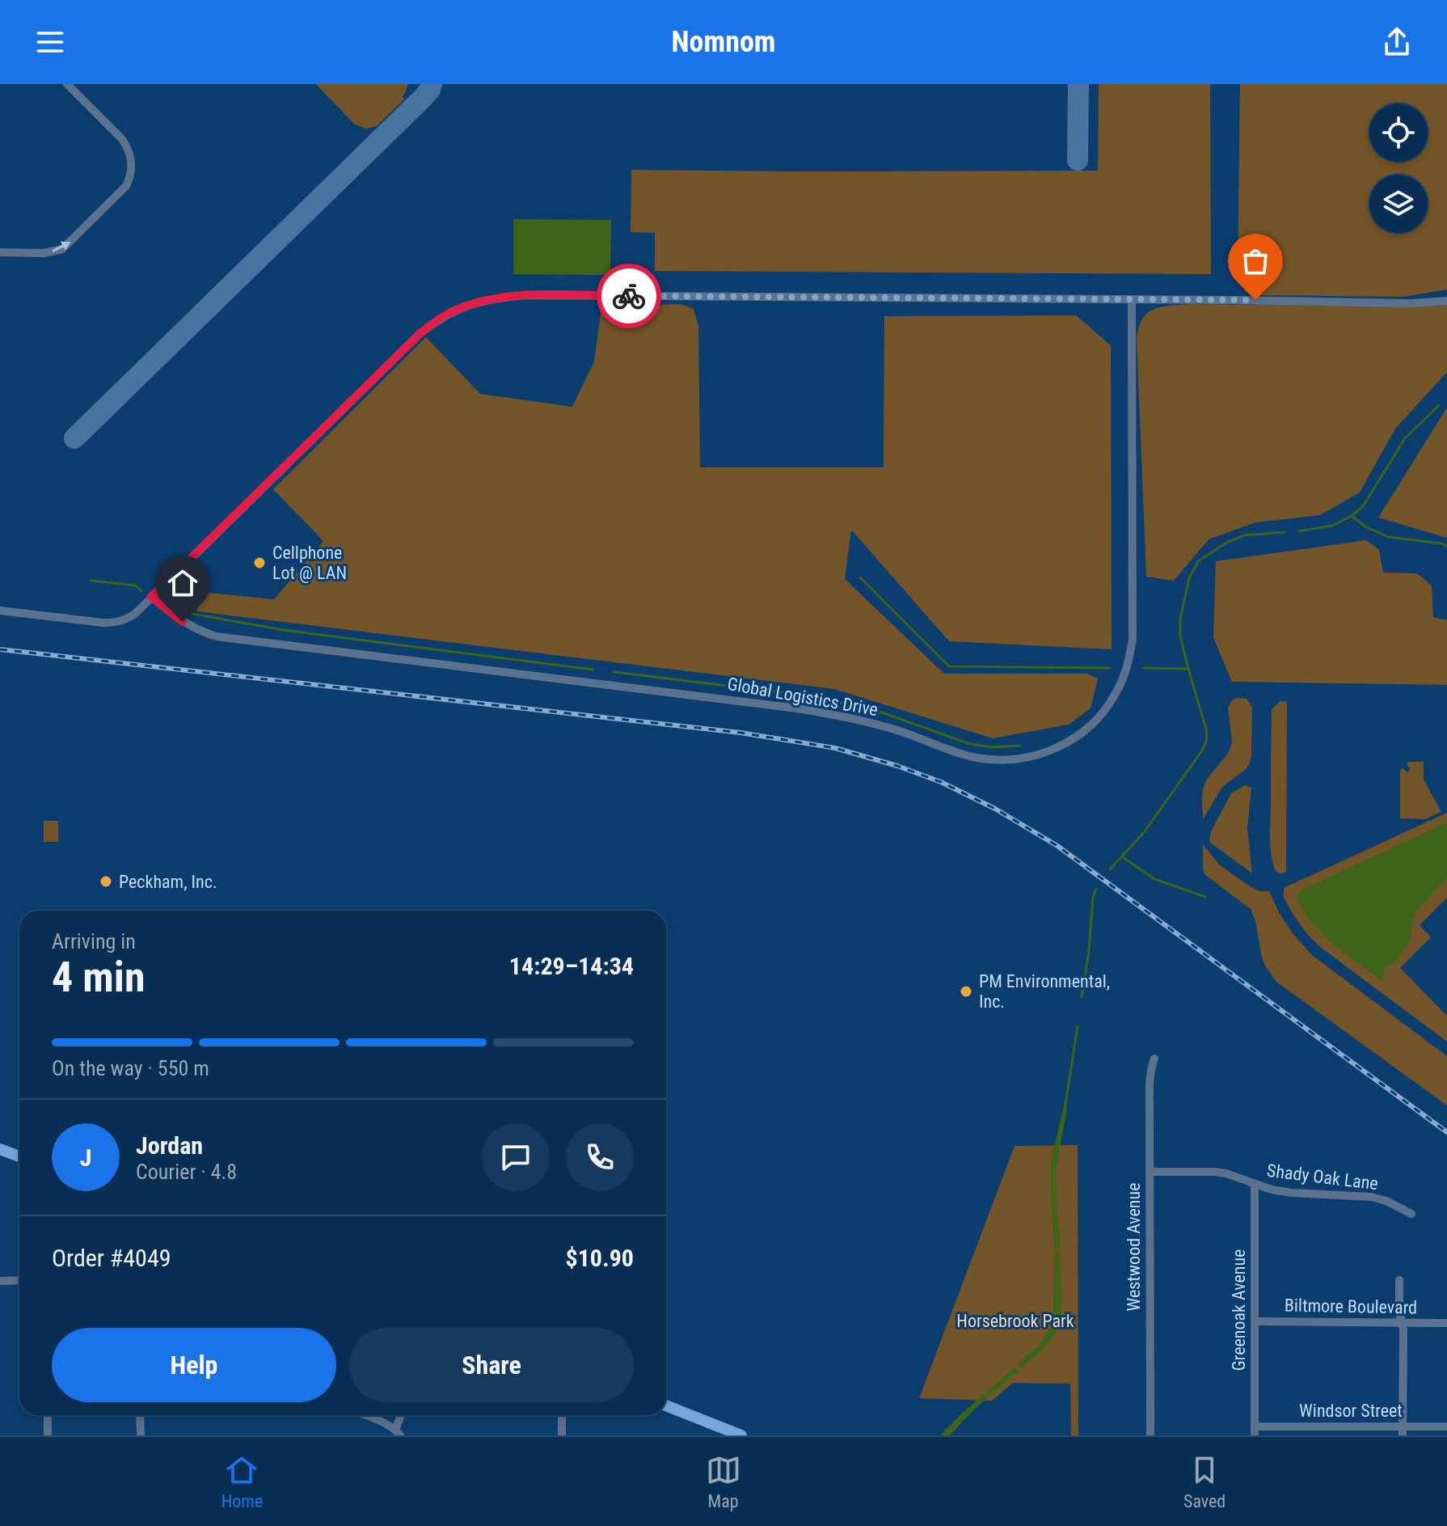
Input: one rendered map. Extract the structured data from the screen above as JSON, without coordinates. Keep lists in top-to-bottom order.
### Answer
{
  "streets": {
    "street": [
      "Global Logistics Drive",
      "Shady Oak Lane",
      "Westwood Avenue",
      "Biltmore Boulevard",
      "Greenoak Avenue",
      "Windsor Street"
    ]
  },
  "crossings": [
    ["Shady Oak Lane", "Westwood Avenue"],
    ["Shady Oak Lane", "Greenoak Avenue"],
    ["Biltmore Boulevard", "Greenoak Avenue"],
    ["Greenoak Avenue", "Windsor Street"]
  ],
  "parks": ["Horsebrook Park"],
  "places": ["Cellphone Lot @ LAN", "Peckham, Inc.", "PM Environmental, Inc."],
  "page": {
    "header": "Nomnom",
    "heading": ["4 min", "Arriving in", "14:29–14:34"],
    "panel": [
      "Jordan",
      "Courier · 4.8",
      "Order #4049",
      "$10.90"
    ],
    "bar": "On the way · 550 m",
    "round": "J",
    "buttons": ["Help", "Share"],
    "tabs": ["Home", "Map", "Saved"]
  }
}
